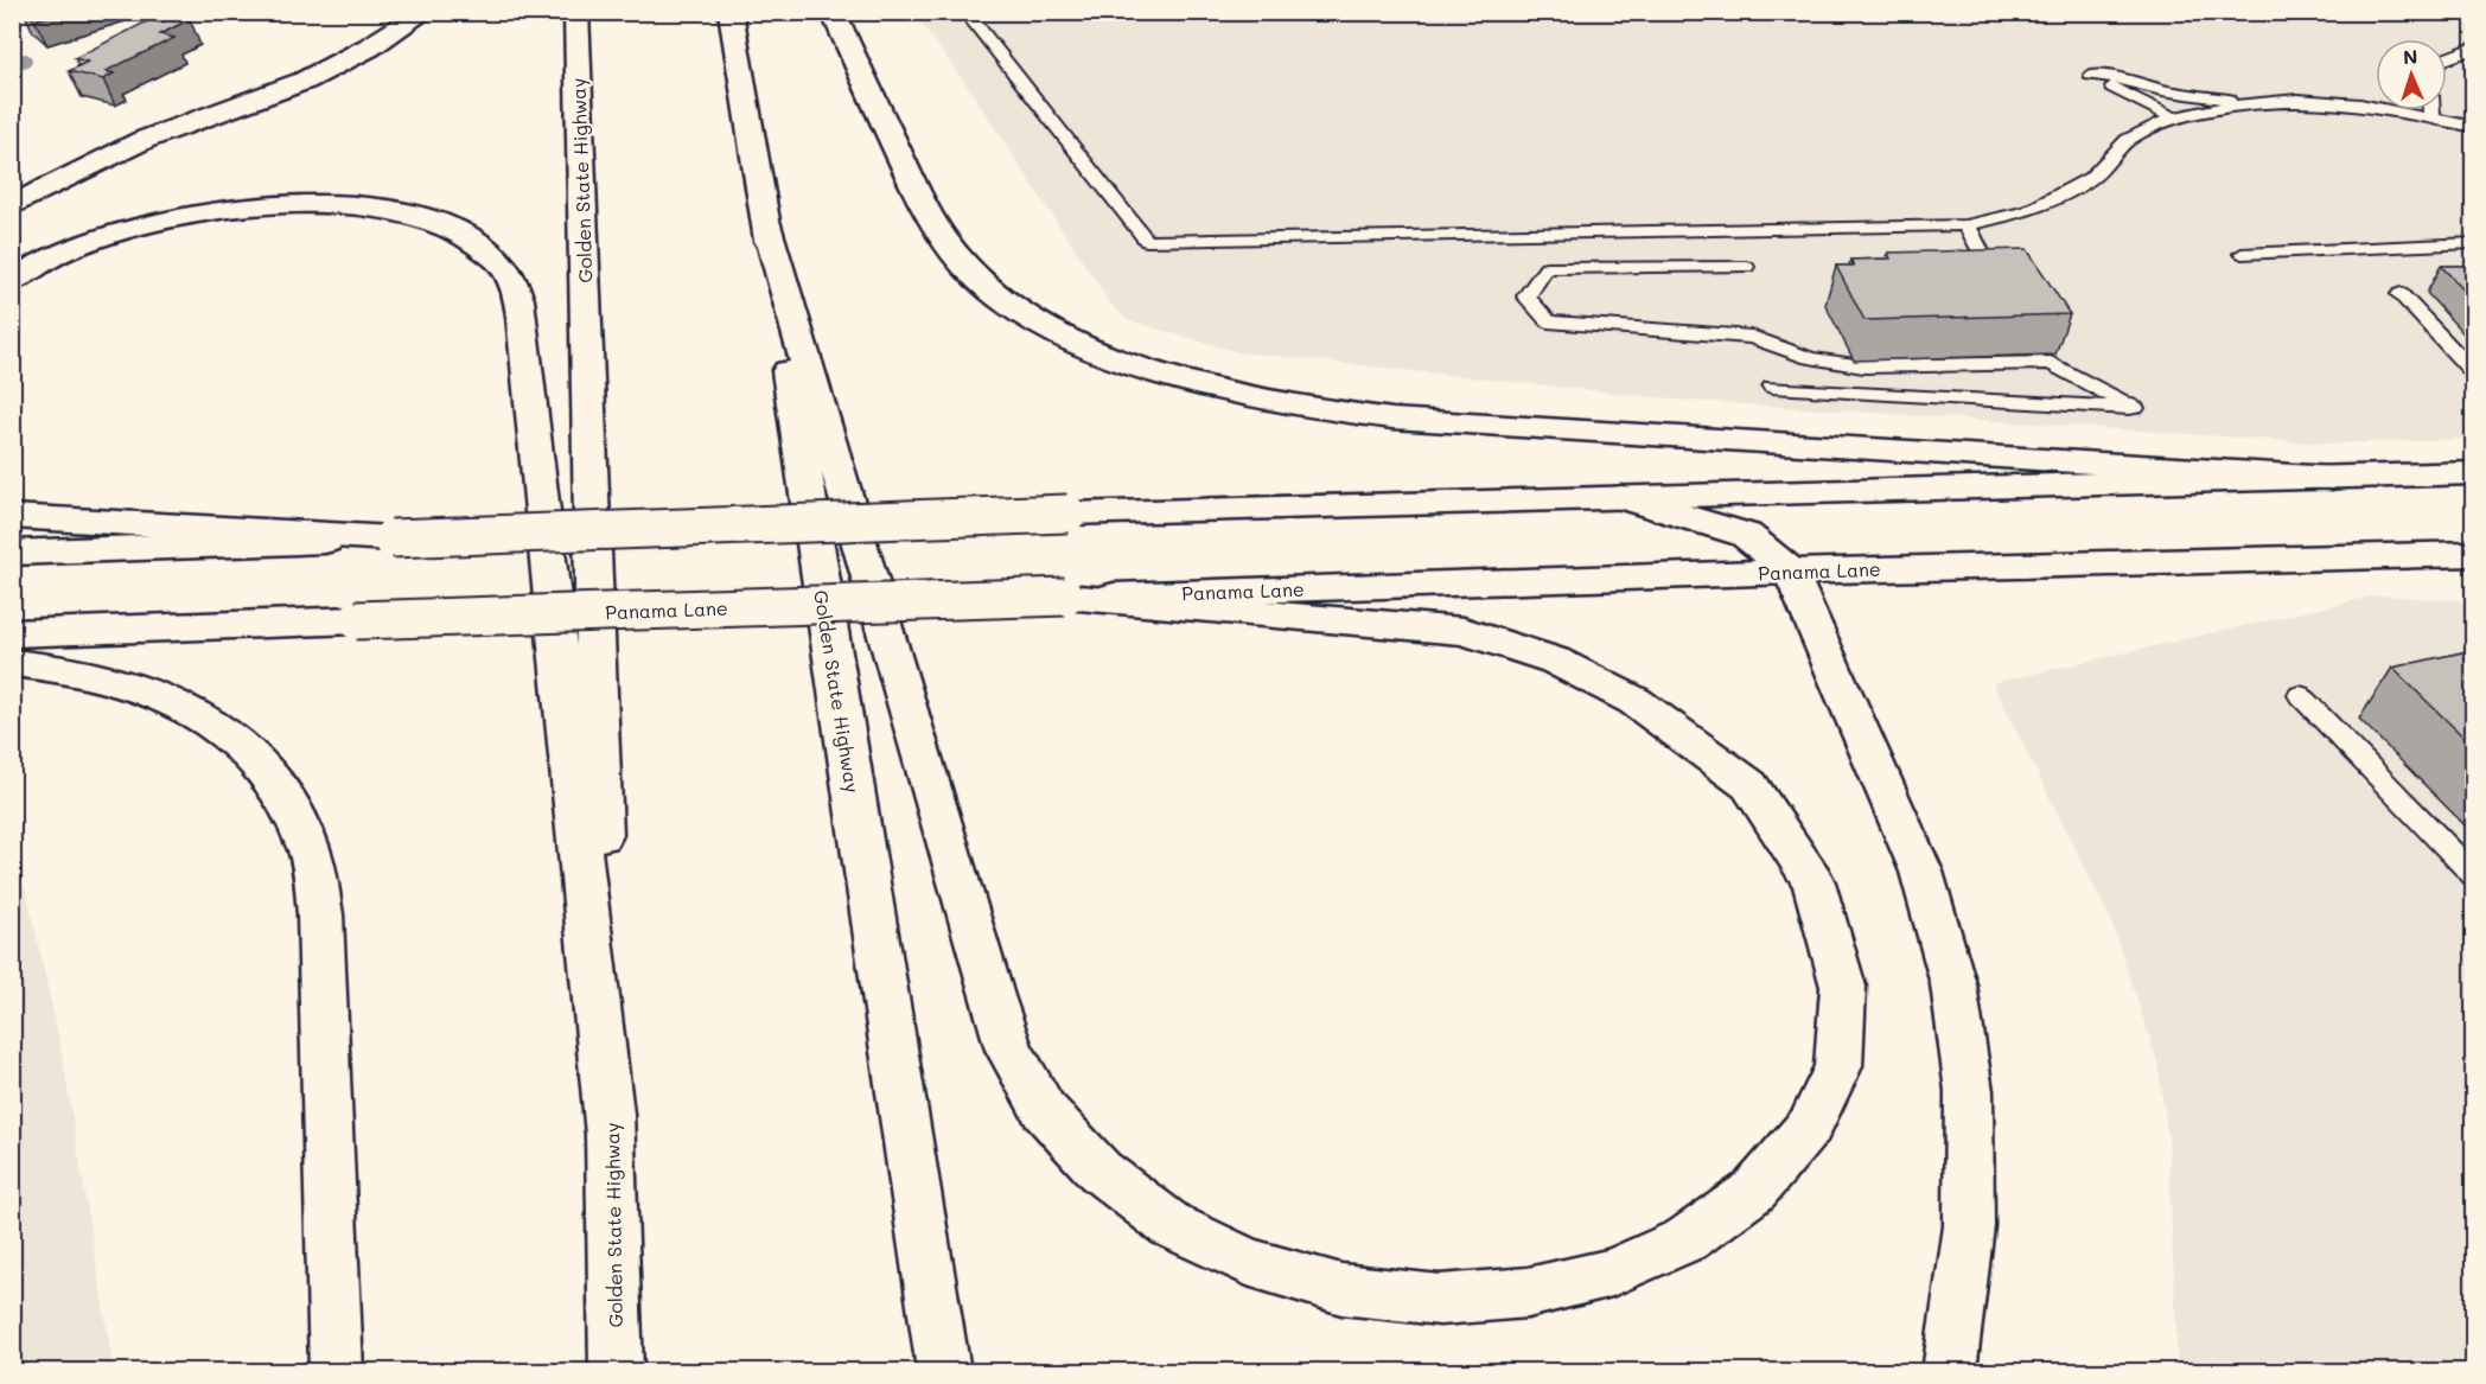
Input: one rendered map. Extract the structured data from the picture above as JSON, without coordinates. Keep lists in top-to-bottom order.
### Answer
{
  "streets": {
    "main road": ["Golden State Highway", "Panama Lane"]
  },
  "north": "top"
}
